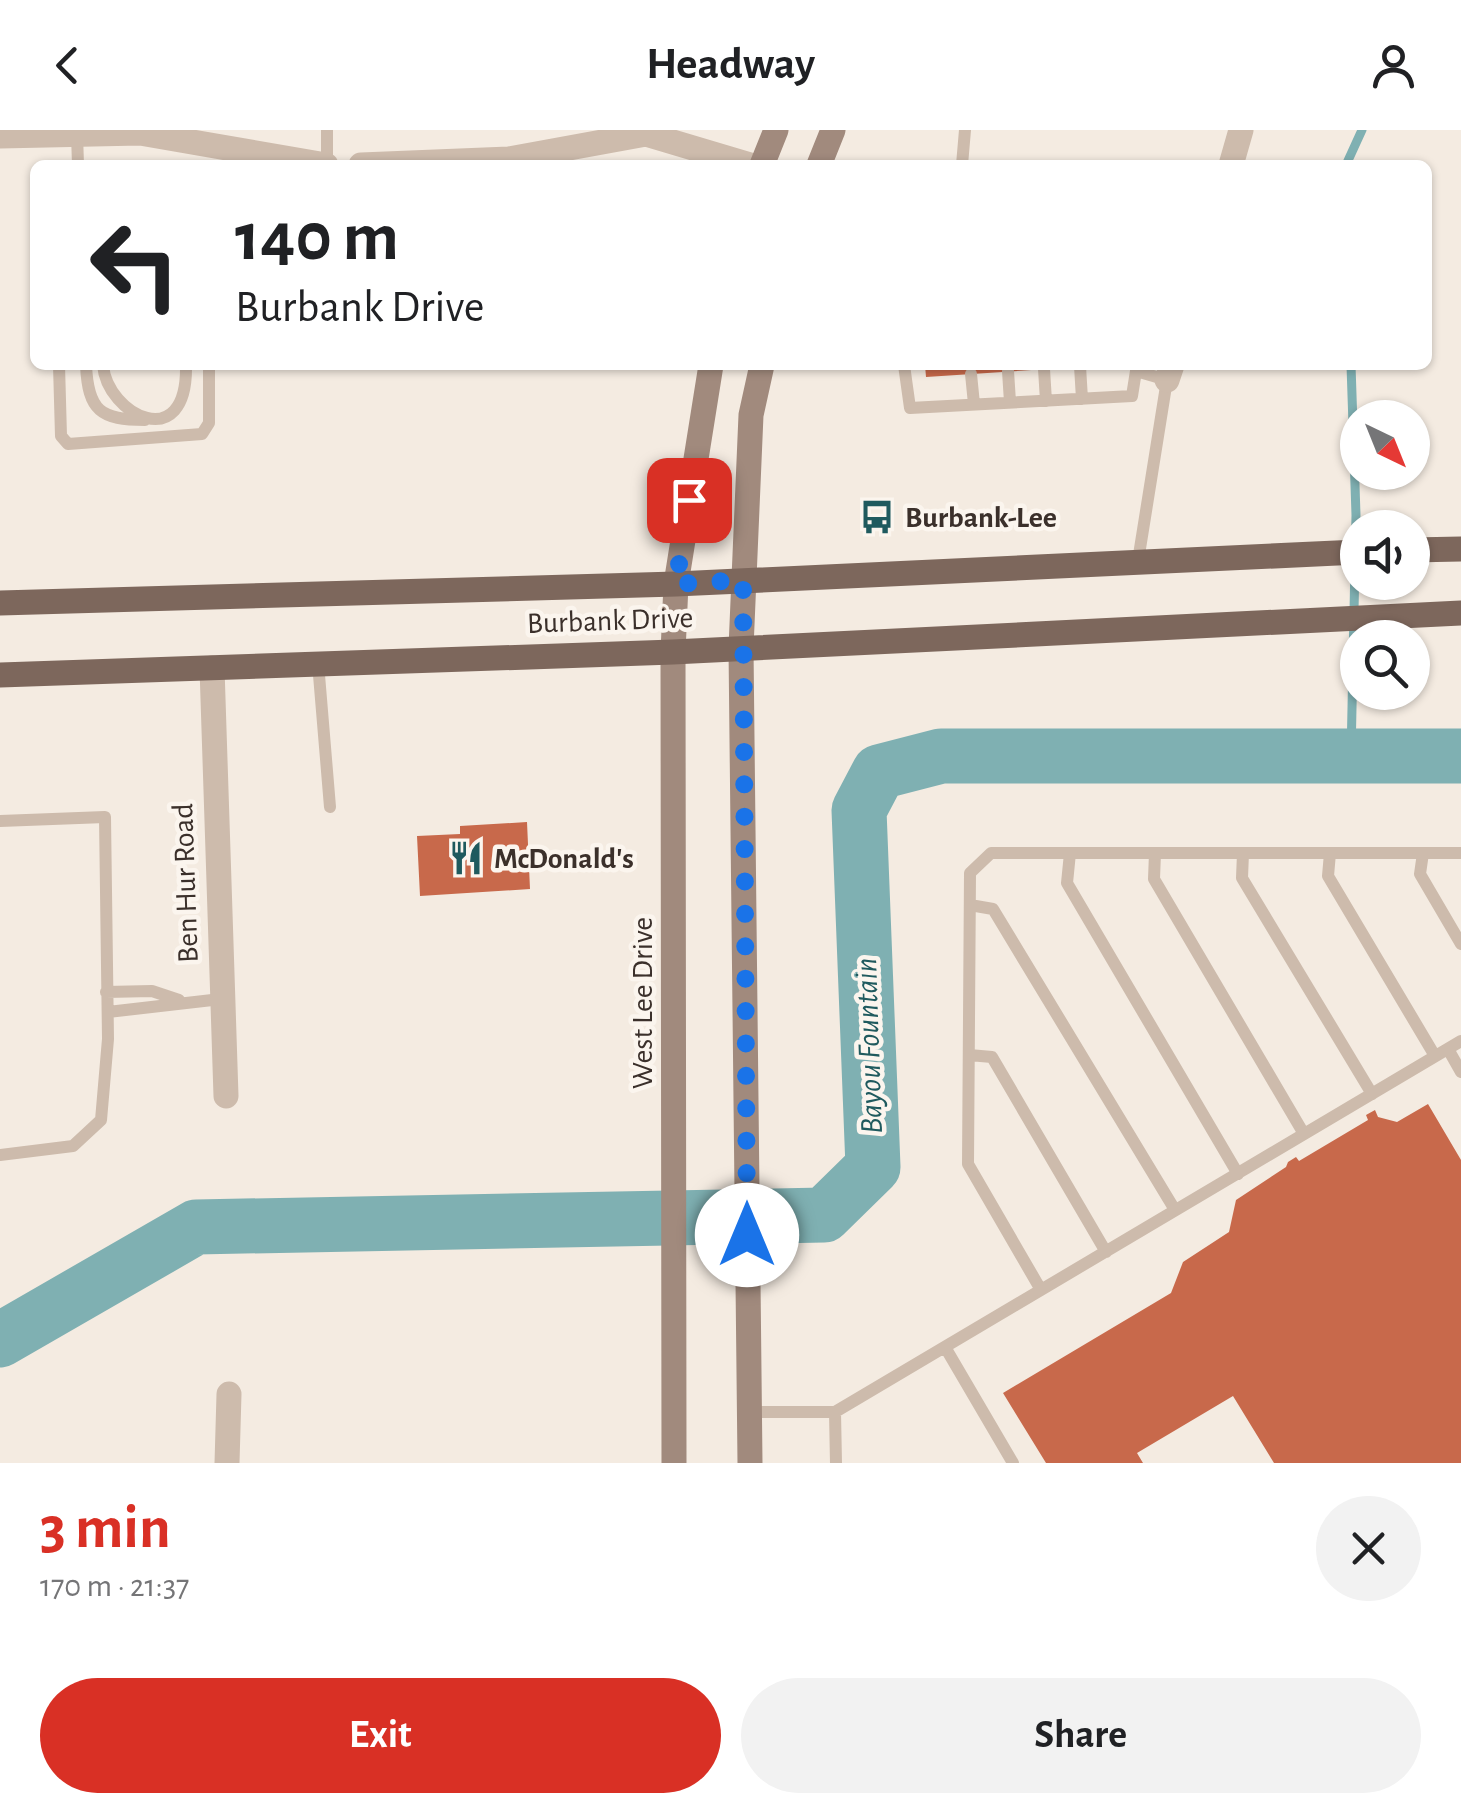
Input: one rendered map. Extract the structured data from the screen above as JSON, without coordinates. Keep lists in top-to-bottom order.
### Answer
{
  "streets": {
    "main road": ["Burbank Drive", "West Lee Drive"],
    "street": ["Ben Hur Road"]
  },
  "crossings": [
    ["Burbank Drive", "Ben Hur Road"],
    ["Burbank Drive", "West Lee Drive"]
  ],
  "water": ["Bayou Fountain"],
  "places": {
    "bus stop": ["Burbank-Lee"],
    "restaurant": ["McDonald's"]
  },
  "north": "bottom right",
  "page": {
    "header": "Headway",
    "turn": ["140 m", "Burbank Drive"],
    "heading": ["3 min", "170 m · 21:37"],
    "buttons": ["Exit", "Share"]
  }
}
